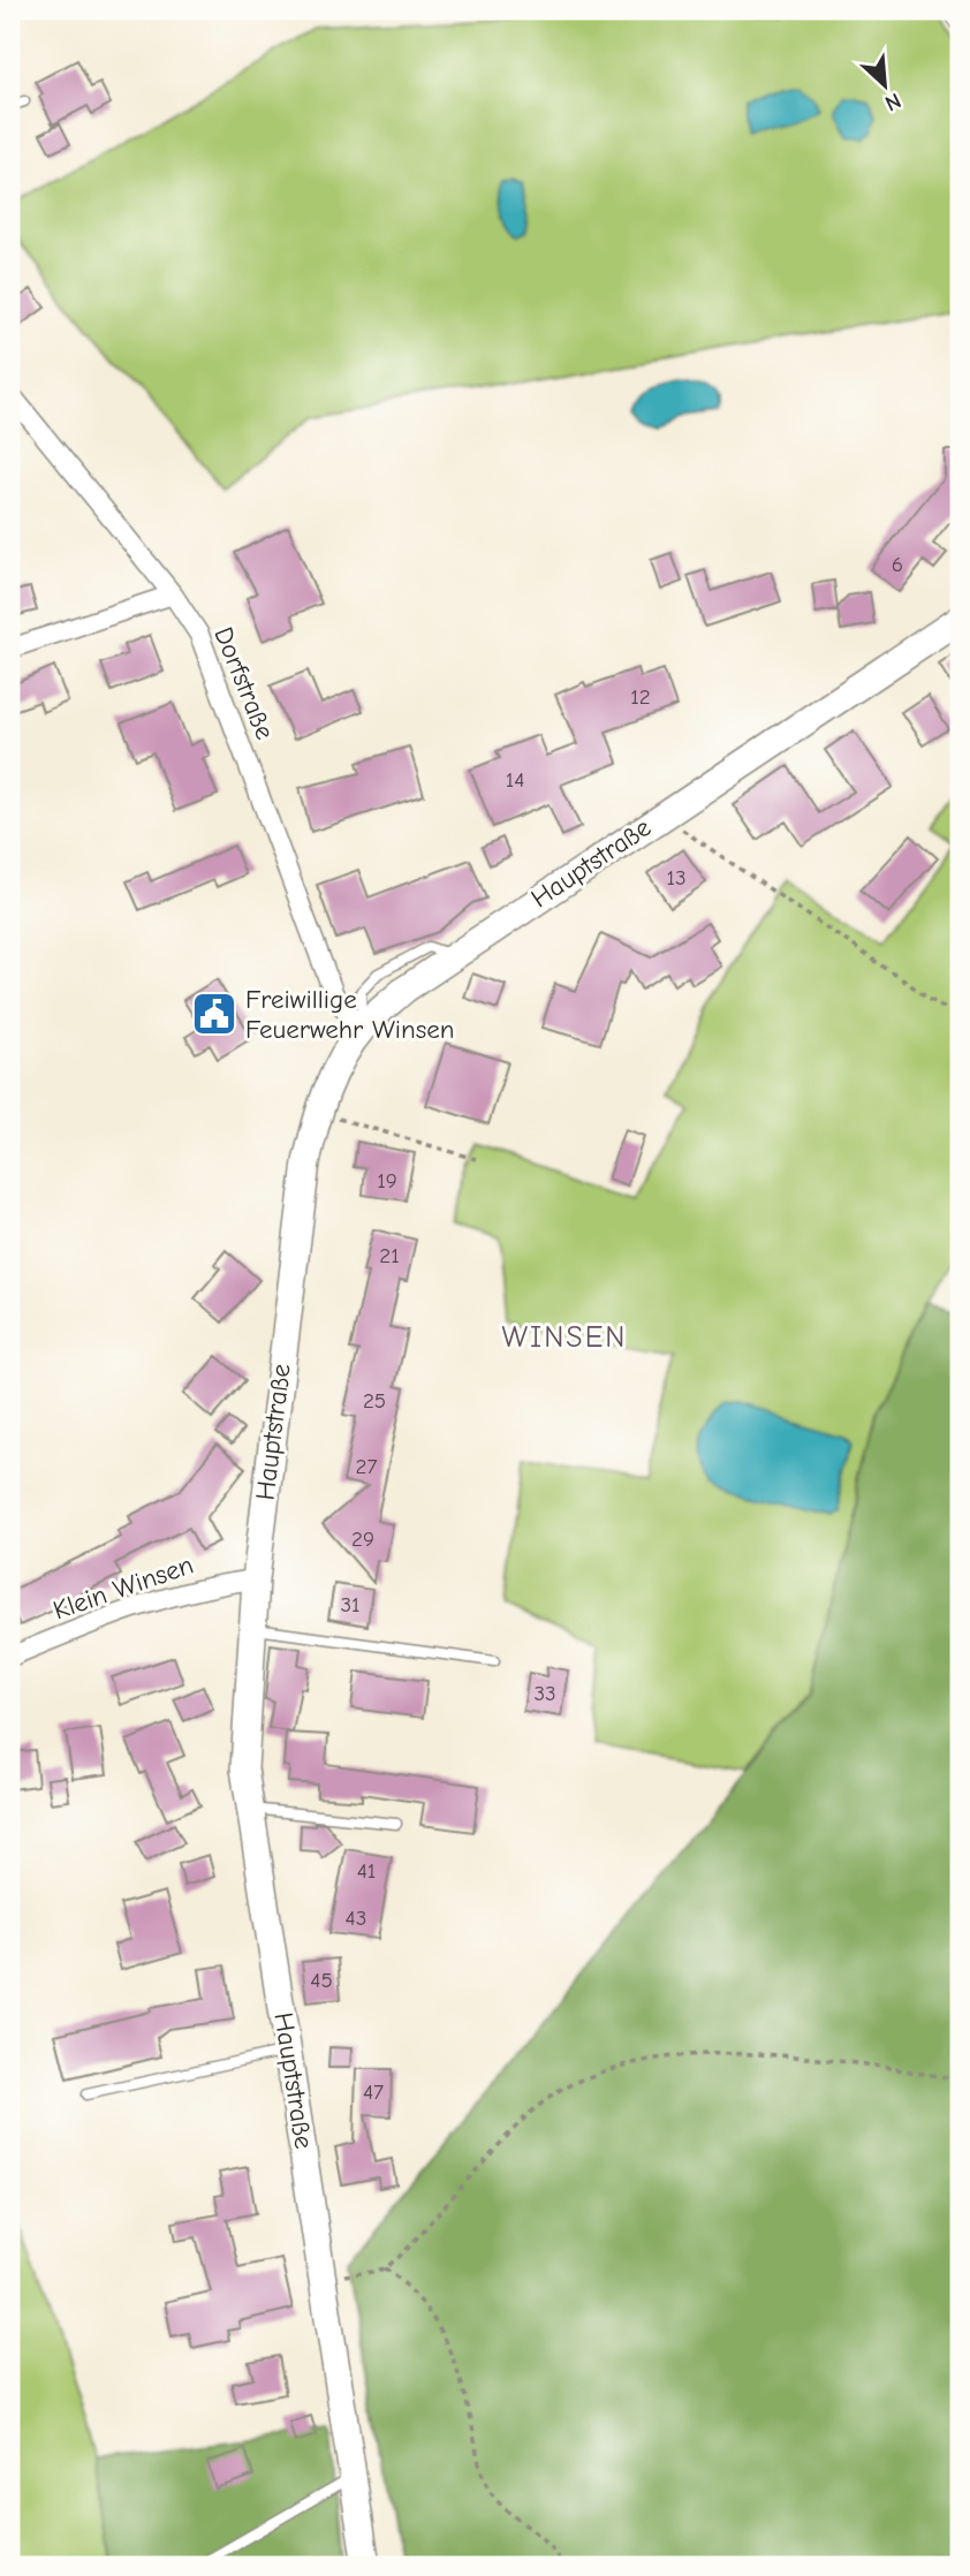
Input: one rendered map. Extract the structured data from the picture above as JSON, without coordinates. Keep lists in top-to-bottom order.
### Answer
{
  "streets": {
    "street": ["Dorfstraße", "Hauptstraße", "Klein Winsen"]
  },
  "crossings": [
    ["Dorfstraße", "Hauptstraße"],
    ["Hauptstraße", "Klein Winsen"]
  ],
  "districts": ["WINSEN"],
  "places": {
    "public building": ["Freiwillige Feuerwehr Winsen"]
  },
  "house_numbers": [
    "6",
    "12",
    "14",
    "13",
    "19",
    "21",
    "25",
    "27",
    "29",
    "31",
    "33",
    "41",
    "43",
    "45",
    "47"
  ],
  "north": "bottom right"
}
